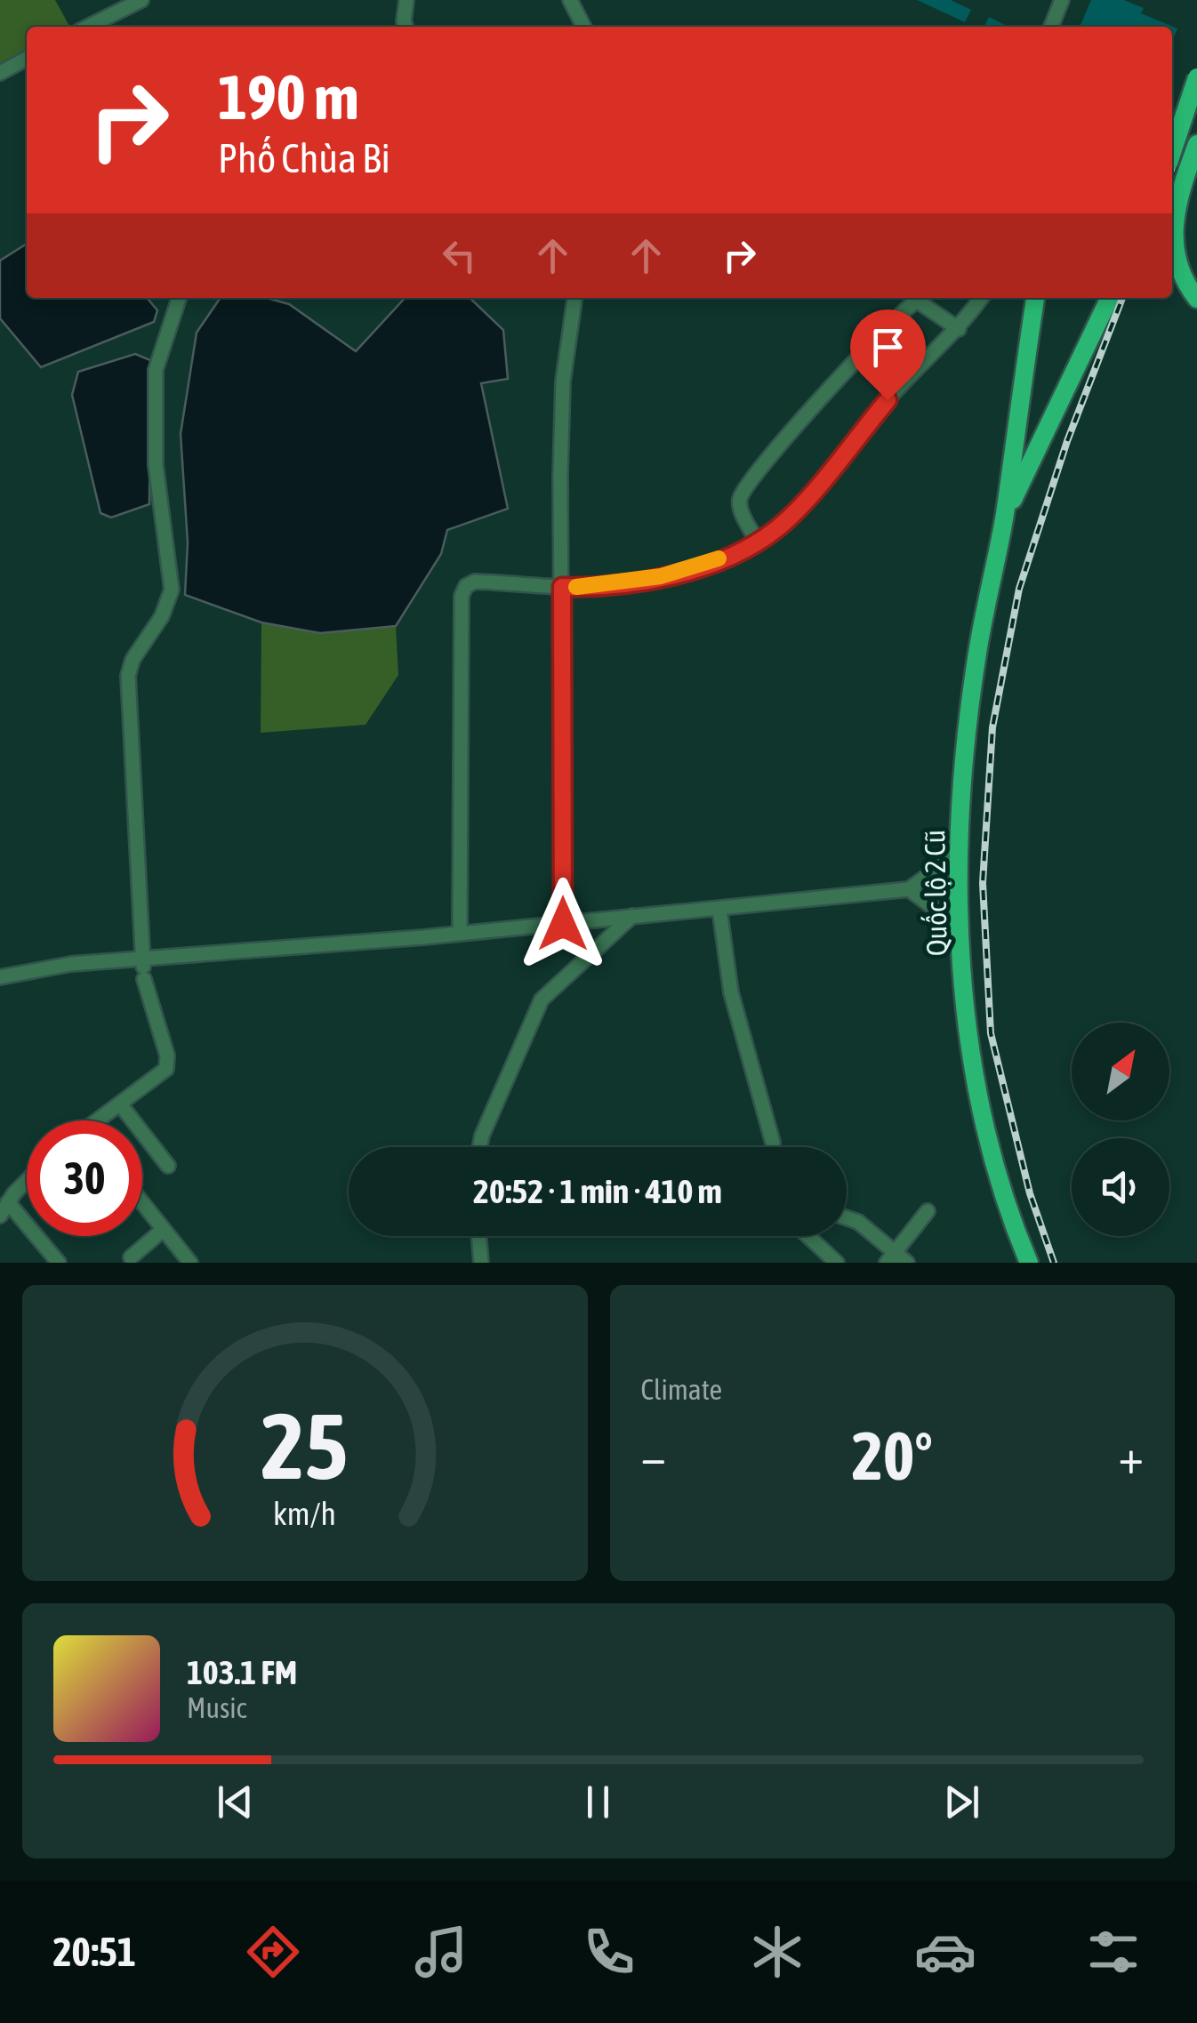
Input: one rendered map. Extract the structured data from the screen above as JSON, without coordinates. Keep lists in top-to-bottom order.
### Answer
{
  "streets": {
    "main road": ["Quốc lộ 2 Cũ"]
  },
  "north": "top right",
  "page": {
    "turn": ["190 m", "Phố Chùa Bi"],
    "limit": "30",
    "trip": "20:52 · 1 min · 410 m",
    "tile": "Climate",
    "heat": ["−", "20°", "+"],
    "song": ["103.1 FM", "Music"],
    "tabs": "20:51",
    "gauge": ["25", "km/h"]
  }
}
